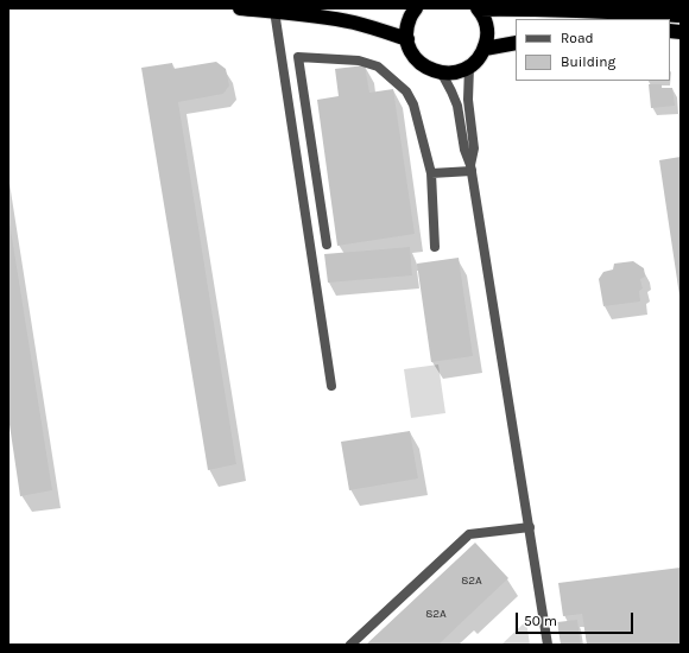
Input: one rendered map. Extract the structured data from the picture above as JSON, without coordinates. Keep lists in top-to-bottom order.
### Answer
{
  "house_numbers": ["82A", "82A"],
  "legend": ["Road", "Building"],
  "scale_bar": "50 m"
}
